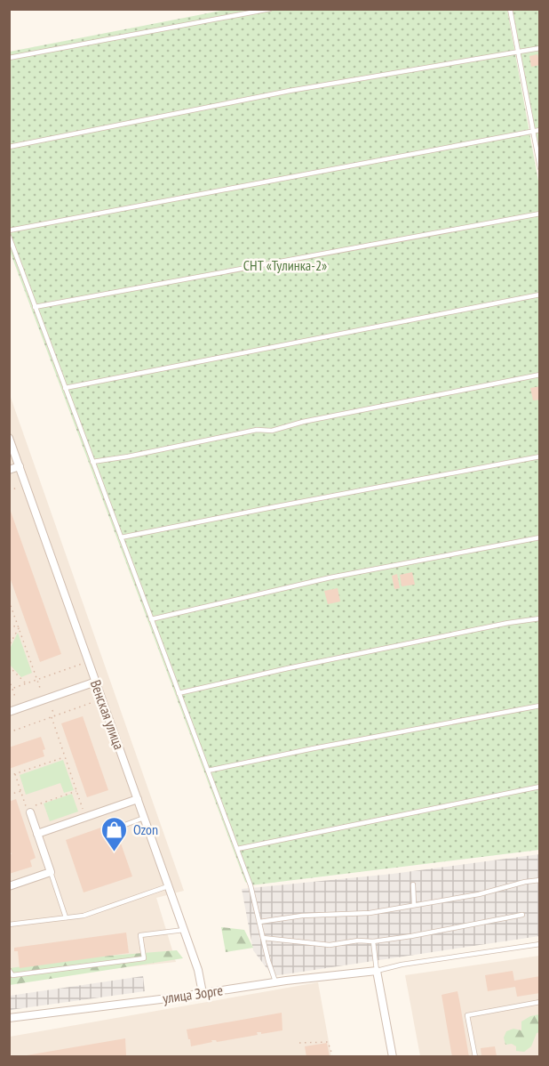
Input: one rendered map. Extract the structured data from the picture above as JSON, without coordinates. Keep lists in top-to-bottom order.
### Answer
{
  "streets": {
    "street": ["Венская улица", "улица Зорге"]
  },
  "crossings": [
    ["Венская улица", "улица Зорге"]
  ],
  "parks": ["СНТ «Тулинка-2»"],
  "places": {
    "shop": ["Ozon"]
  }
}
